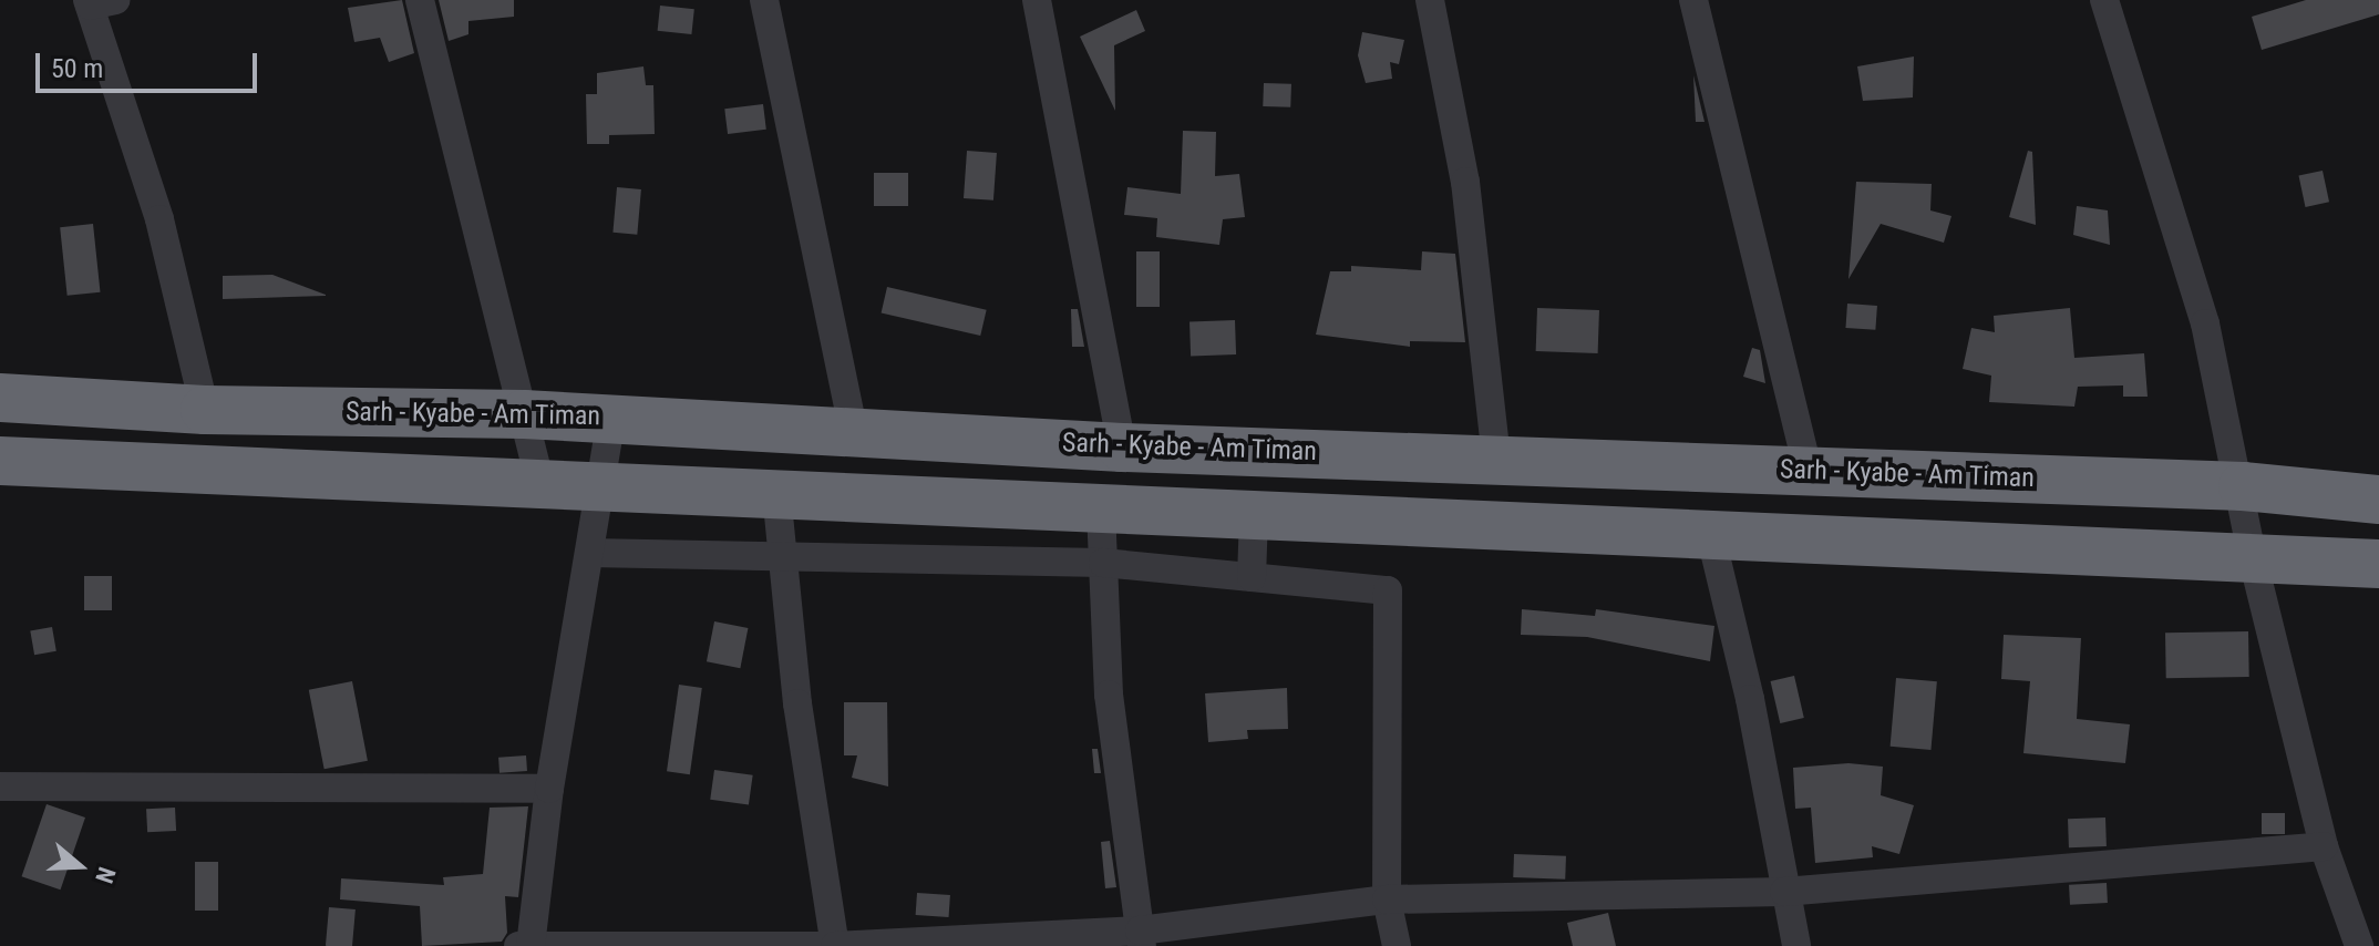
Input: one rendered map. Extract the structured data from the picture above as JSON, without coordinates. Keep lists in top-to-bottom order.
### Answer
{
  "streets": {
    "highway": ["Sarh - Kyabe - Am Timan"]
  },
  "scale_bar": "50 m",
  "north": "right"
}
